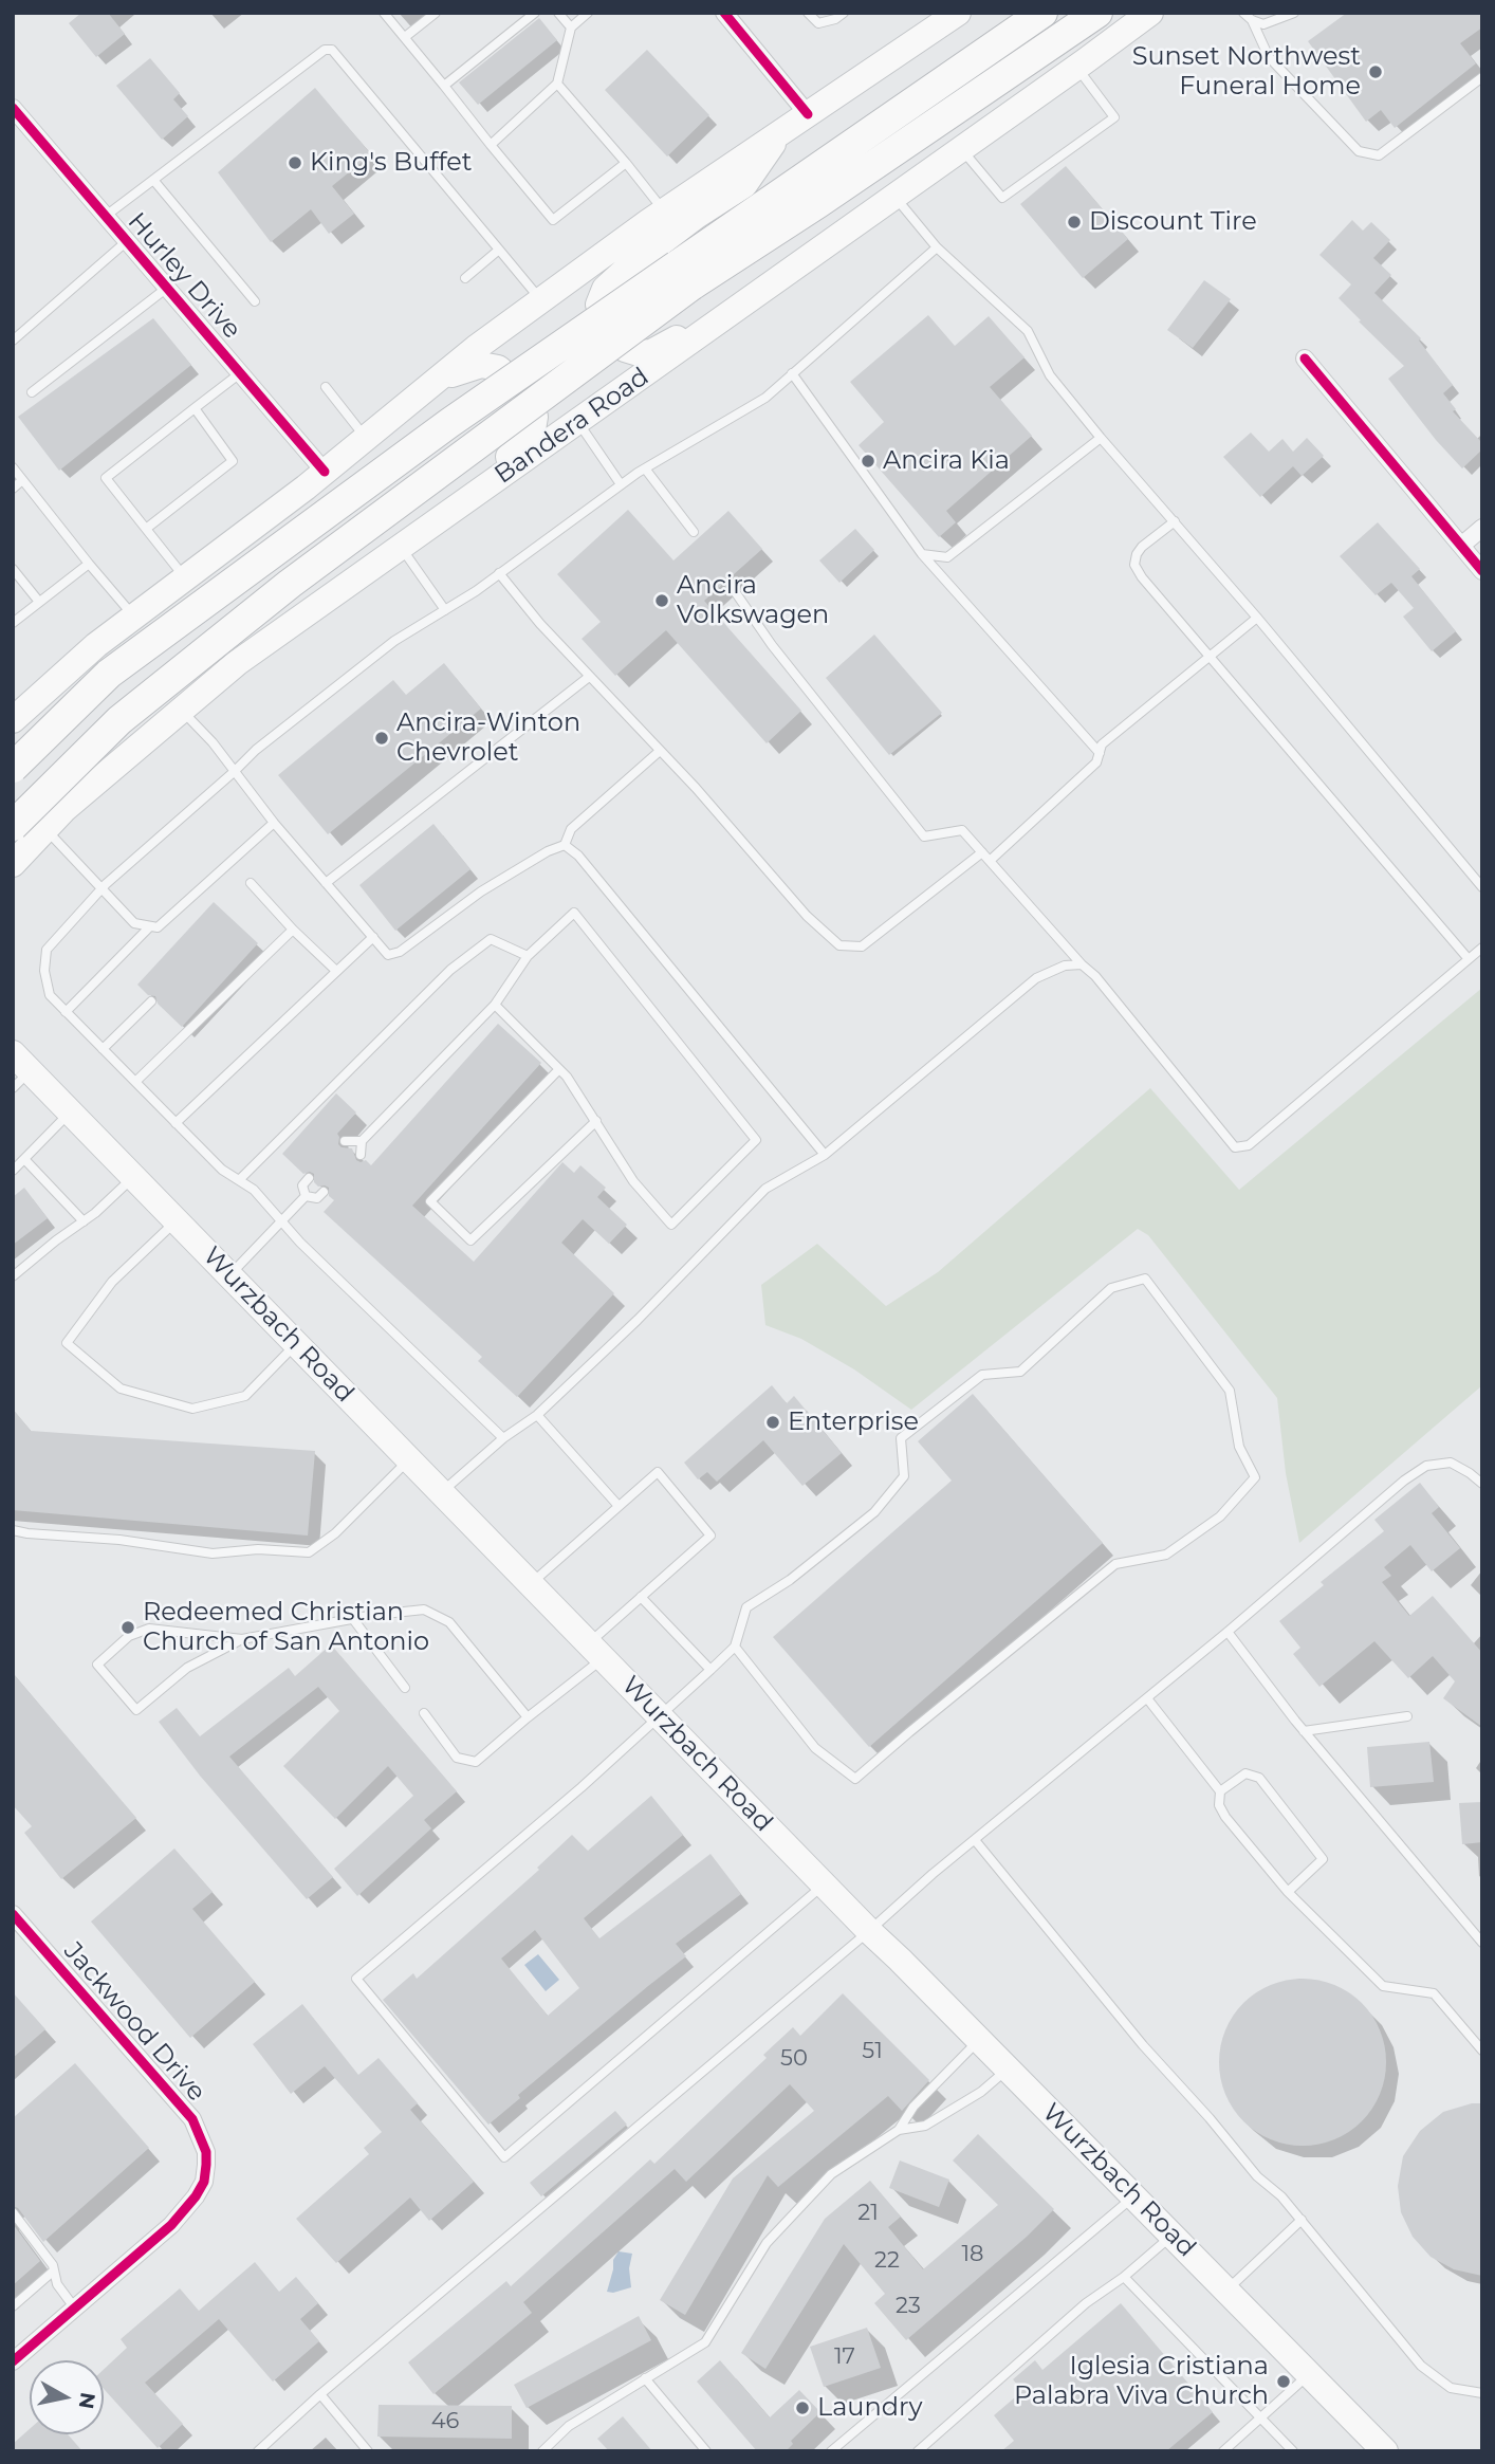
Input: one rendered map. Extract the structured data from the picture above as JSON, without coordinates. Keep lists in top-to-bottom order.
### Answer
{
  "streets": {
    "main road": ["Bandera Road", "Wurzbach Road"],
    "street": ["Hurley Drive", "Jackwood Drive"]
  },
  "places": [
    "Sunset Northwest Funeral Home",
    "King's Buffet",
    "Discount Tire",
    "Ancira Kia",
    "Ancira Volkswagen",
    "Ancira-Winton Chevrolet",
    "Enterprise",
    "Redeemed Christian Church of San Antonio",
    "Iglesia Cristiana Palabra Viva Church",
    "Laundry"
  ],
  "house_numbers": [
    "51",
    "50",
    "21",
    "18",
    "22",
    "23",
    "17",
    "46"
  ],
  "north": "right"
}
